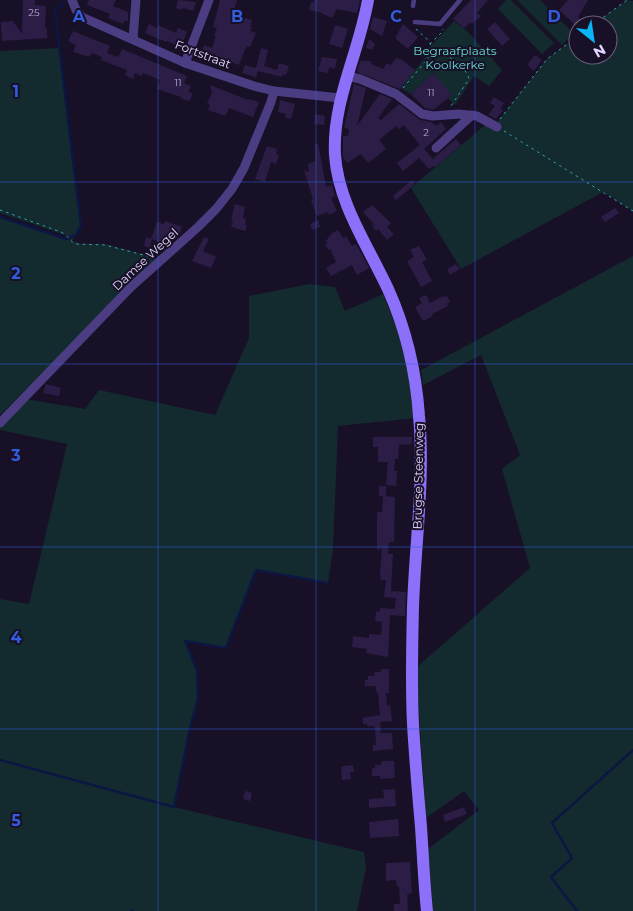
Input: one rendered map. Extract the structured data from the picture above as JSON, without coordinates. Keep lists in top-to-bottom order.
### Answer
{
  "streets": {
    "main road": ["Brugse Steenweg"],
    "street": ["Fortstraat", "Damse Wegel"]
  },
  "crossings": [
    ["Fortstraat", "Damse Wegel"],
    ["Fortstraat", "Brugse Steenweg"]
  ],
  "parks": ["Begraafplaats Koolkerke"],
  "house_numbers": [
    "25",
    "11",
    "11",
    "2"
  ],
  "north": "bottom right",
  "grid": {
    "columns": [
      "A",
      "B",
      "C",
      "D"
    ],
    "rows": [
      "1",
      "2",
      "3",
      "4",
      "5"
    ]
  }
}
